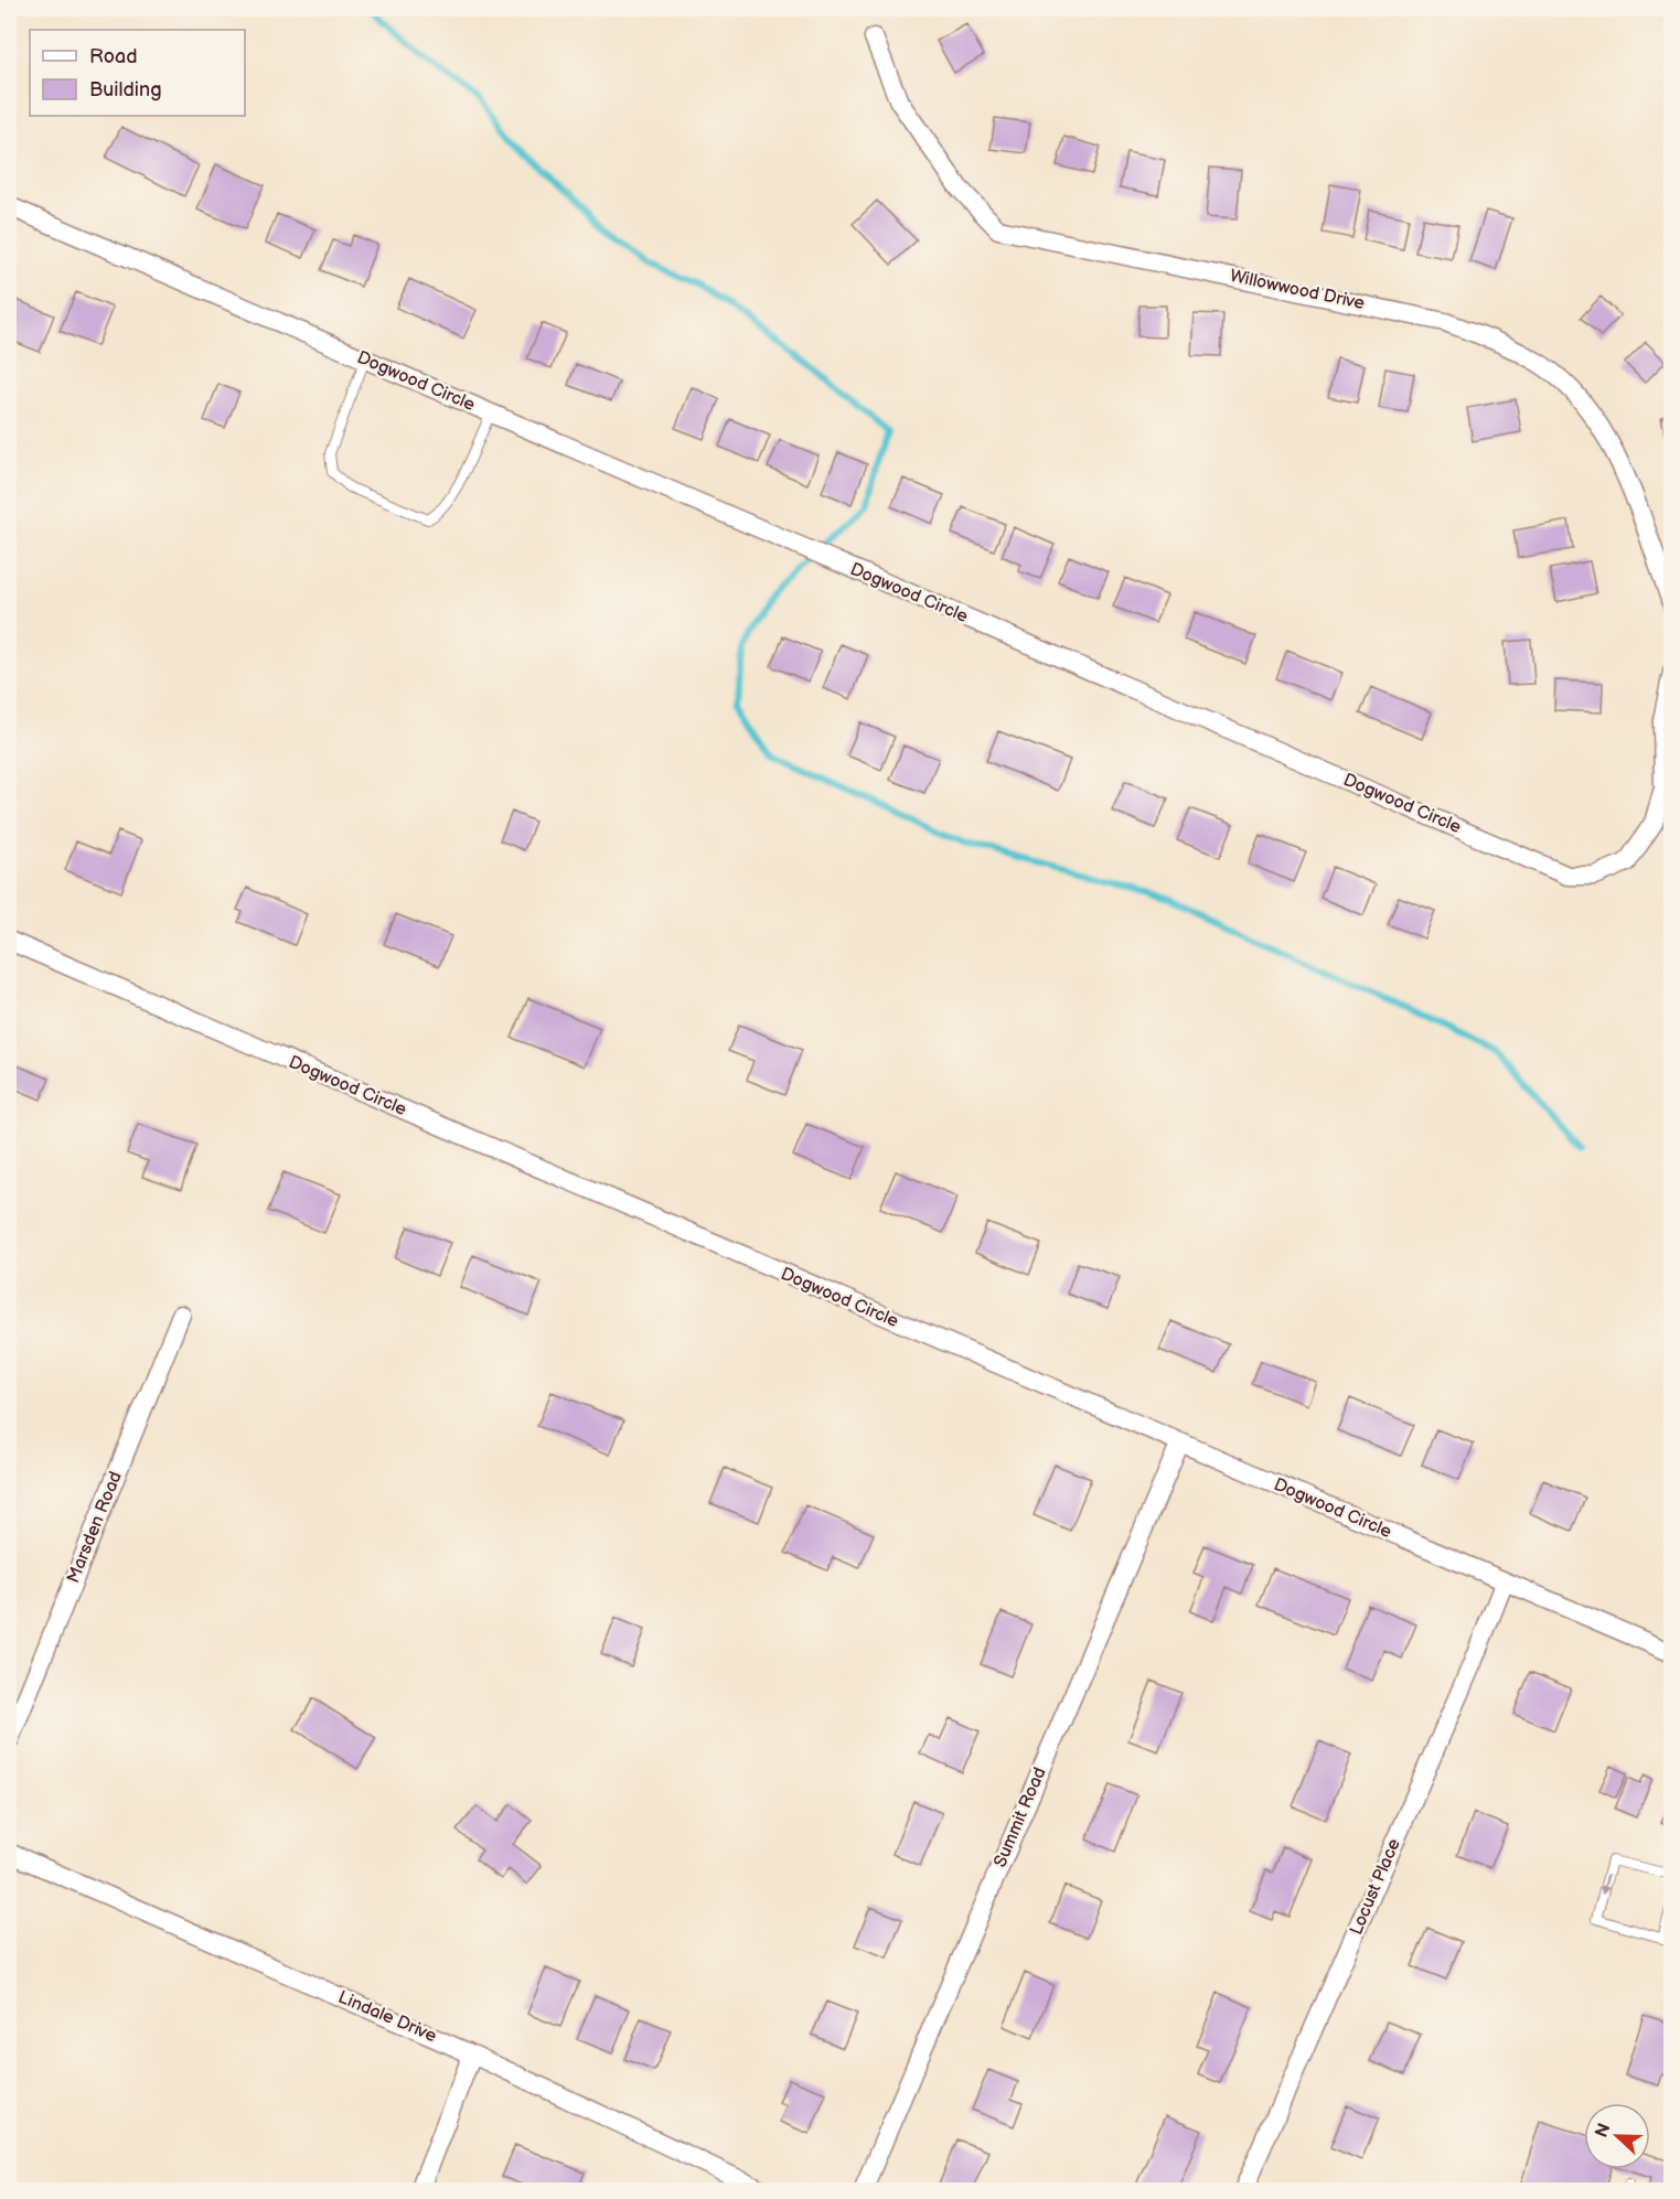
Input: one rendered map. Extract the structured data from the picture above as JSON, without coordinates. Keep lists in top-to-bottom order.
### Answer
{
  "streets": {
    "street": [
      "Willowwood Drive",
      "Dogwood Circle",
      "Marsden Road",
      "Summit Road",
      "Locust Place",
      "Lindale Drive"
    ]
  },
  "crossings": [
    ["Dogwood Circle", "Summit Road"],
    ["Dogwood Circle", "Locust Place"]
  ],
  "legend": ["Road", "Building"],
  "north": "left"
}
